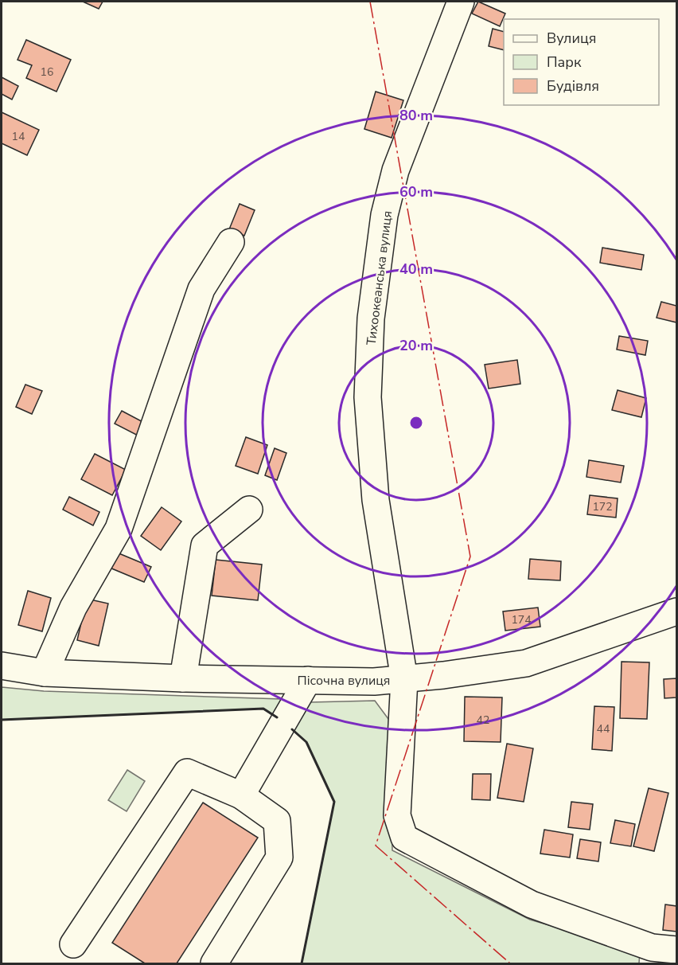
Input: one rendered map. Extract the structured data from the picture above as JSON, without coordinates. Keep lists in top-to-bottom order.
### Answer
{
  "streets": {
    "street": ["Тихоокеанська вулиця", "Пісочна вулиця"]
  },
  "crossings": [
    ["Тихоокеанська вулиця", "Пісочна вулиця"]
  ],
  "house_numbers": [
    "16",
    "14",
    "172",
    "174",
    "42",
    "44"
  ],
  "legend": ["Вулиця", "Парк", "Будівля"],
  "rings": [
    "80 m",
    "60 m",
    "40 m",
    "20 m"
  ]
}
